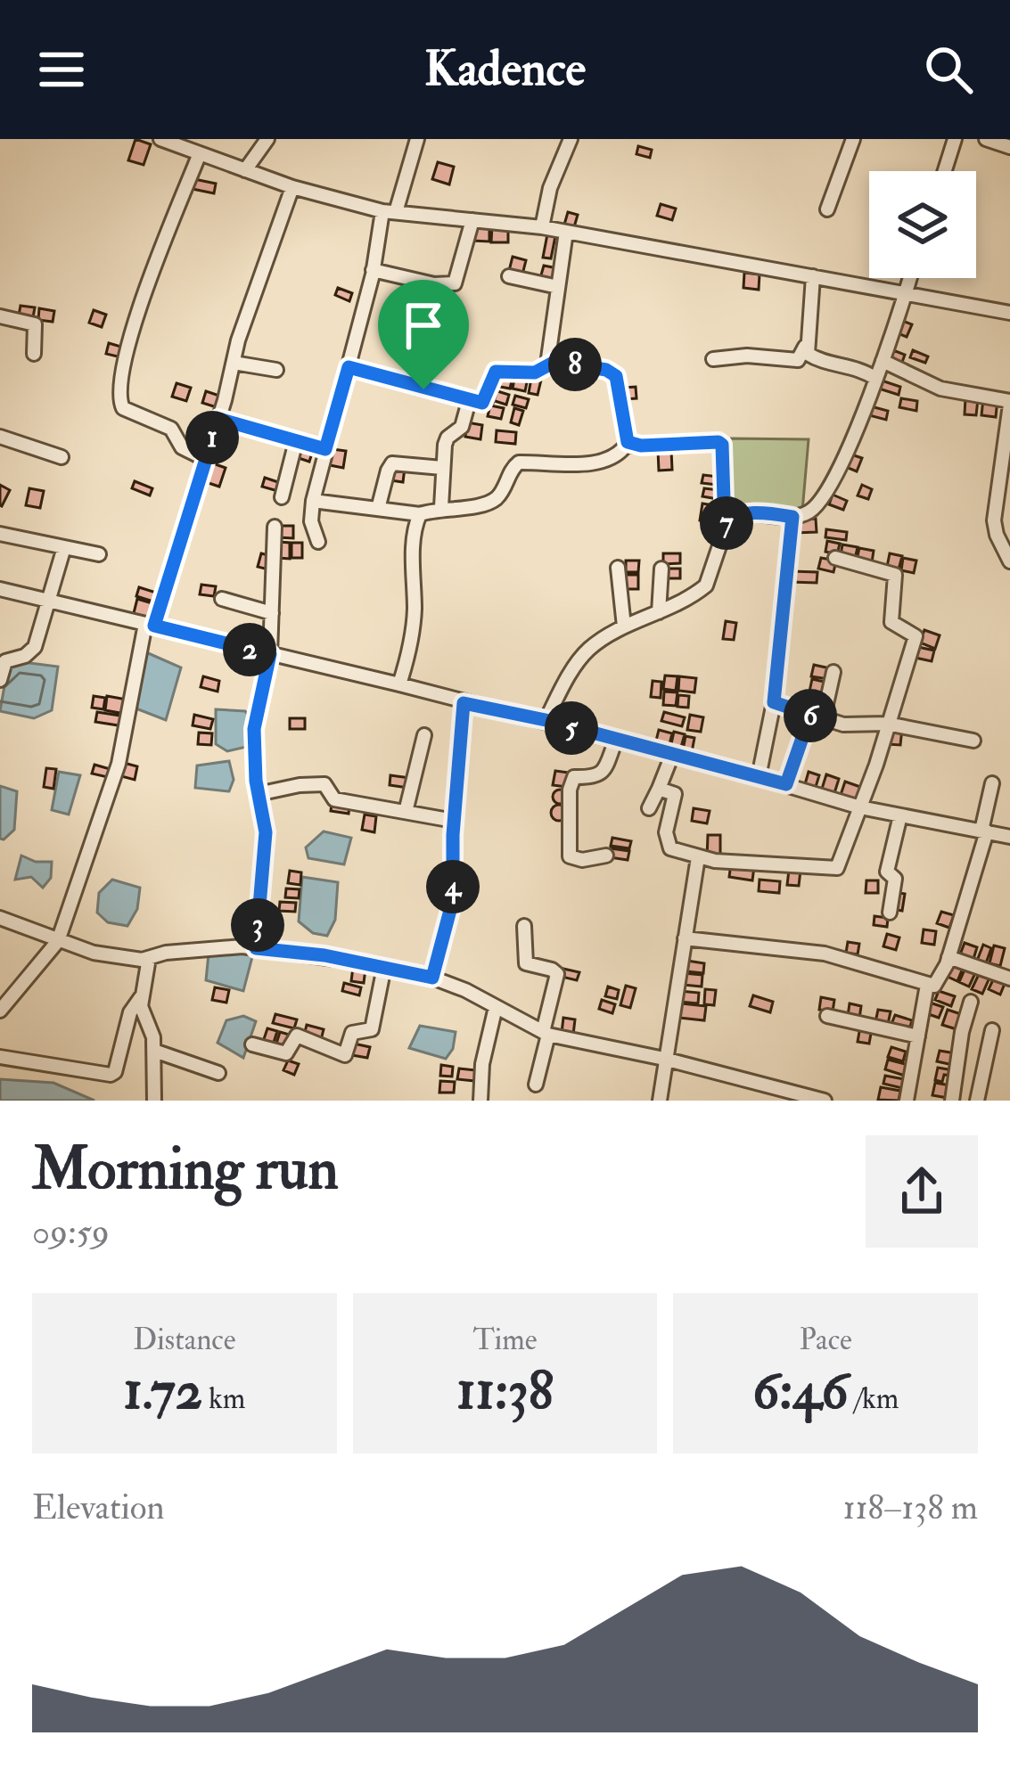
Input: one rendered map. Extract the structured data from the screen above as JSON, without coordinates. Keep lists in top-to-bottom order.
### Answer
{
  "page": {
    "header": "Kadence",
    "pins": [
      "8",
      "1",
      "7",
      "2",
      "6",
      "5",
      "4",
      "3"
    ],
    "heading": ["Morning run", "09:59"],
    "stats": [
      ["Distance", "1.72 km"],
      ["Time", "11:38"],
      ["Pace", "6:46 /km"]
    ],
    "chart": ["Elevation", "118–138 m"]
  }
}
